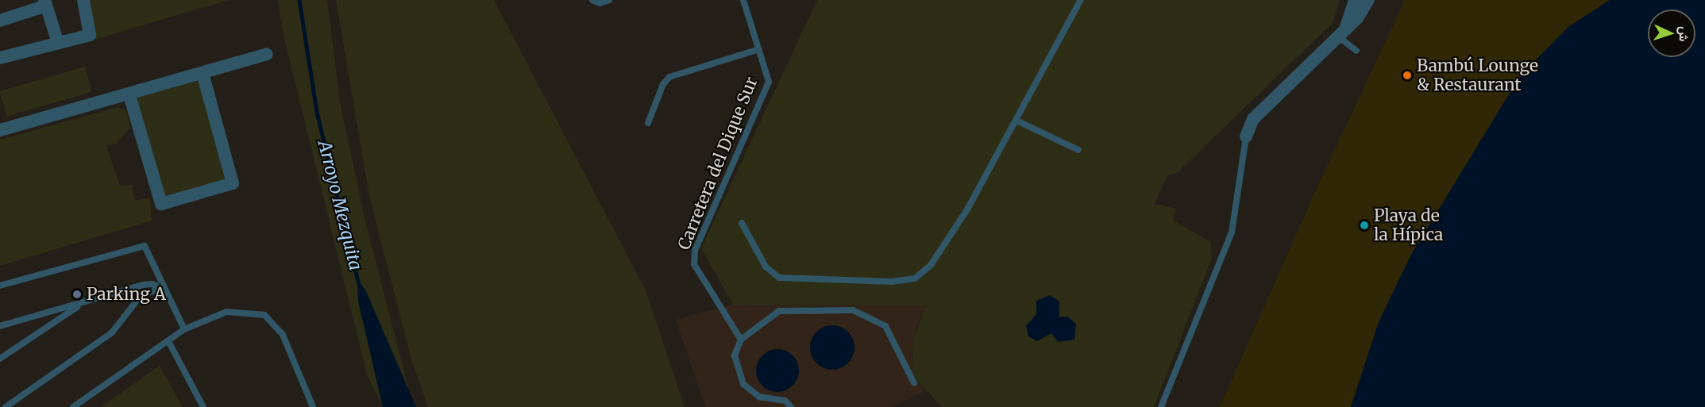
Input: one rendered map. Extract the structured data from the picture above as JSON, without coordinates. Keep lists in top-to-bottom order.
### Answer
{
  "streets": {
    "lane": ["Carretera del Dique Sur"]
  },
  "water": ["Arroyo Mezquita"],
  "places": ["Bambú Lounge & Restaurant", "Playa de la Hípica", "Parking A"],
  "north": "right"
}
